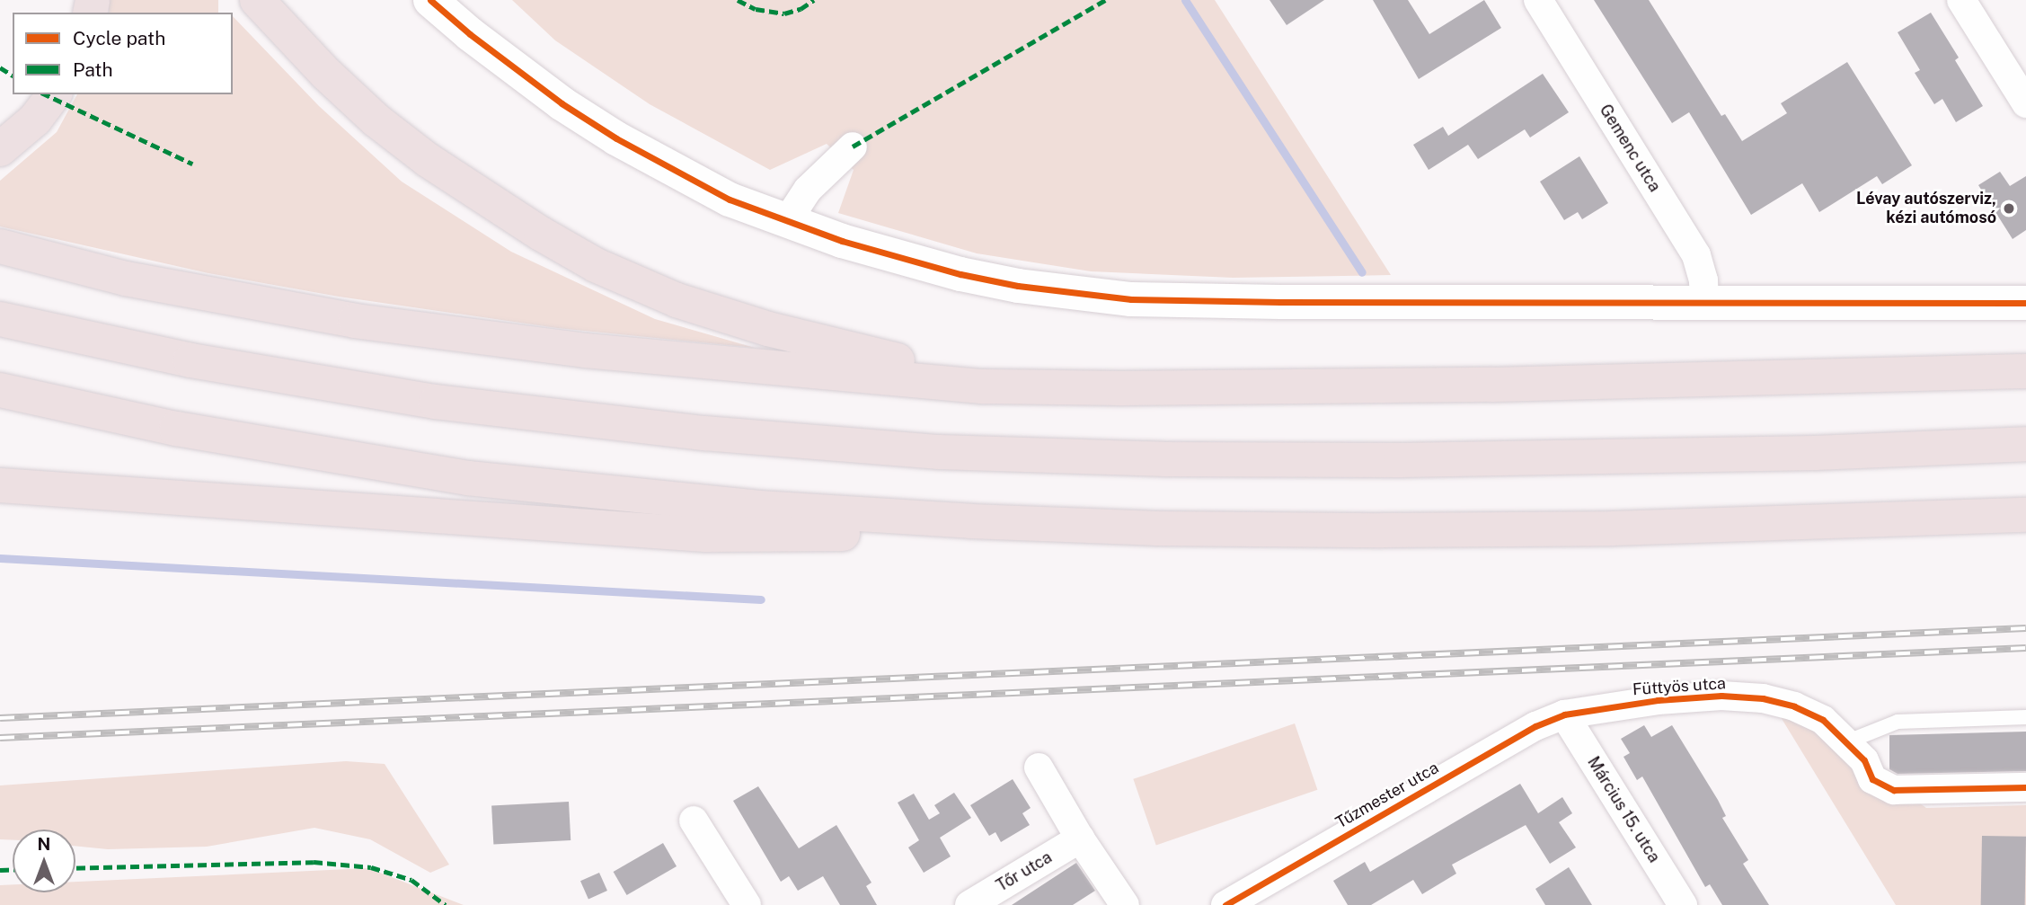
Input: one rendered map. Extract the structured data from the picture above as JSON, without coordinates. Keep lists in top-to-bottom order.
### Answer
{
  "streets": {
    "street": [
      "Gemenc utca",
      "Füttyös utca",
      "Tűzmester utca",
      "Március 15. utca",
      "Tőr utca"
    ]
  },
  "crossings": [
    ["Füttyös utca", "Tűzmester utca"],
    ["Füttyös utca", "Március 15. utca"],
    ["Tűzmester utca", "Március 15. utca"]
  ],
  "places": ["Lévay autószerviz, kézi autómosó"],
  "legend": ["Cycle path", "Path"],
  "north": "top"
}
